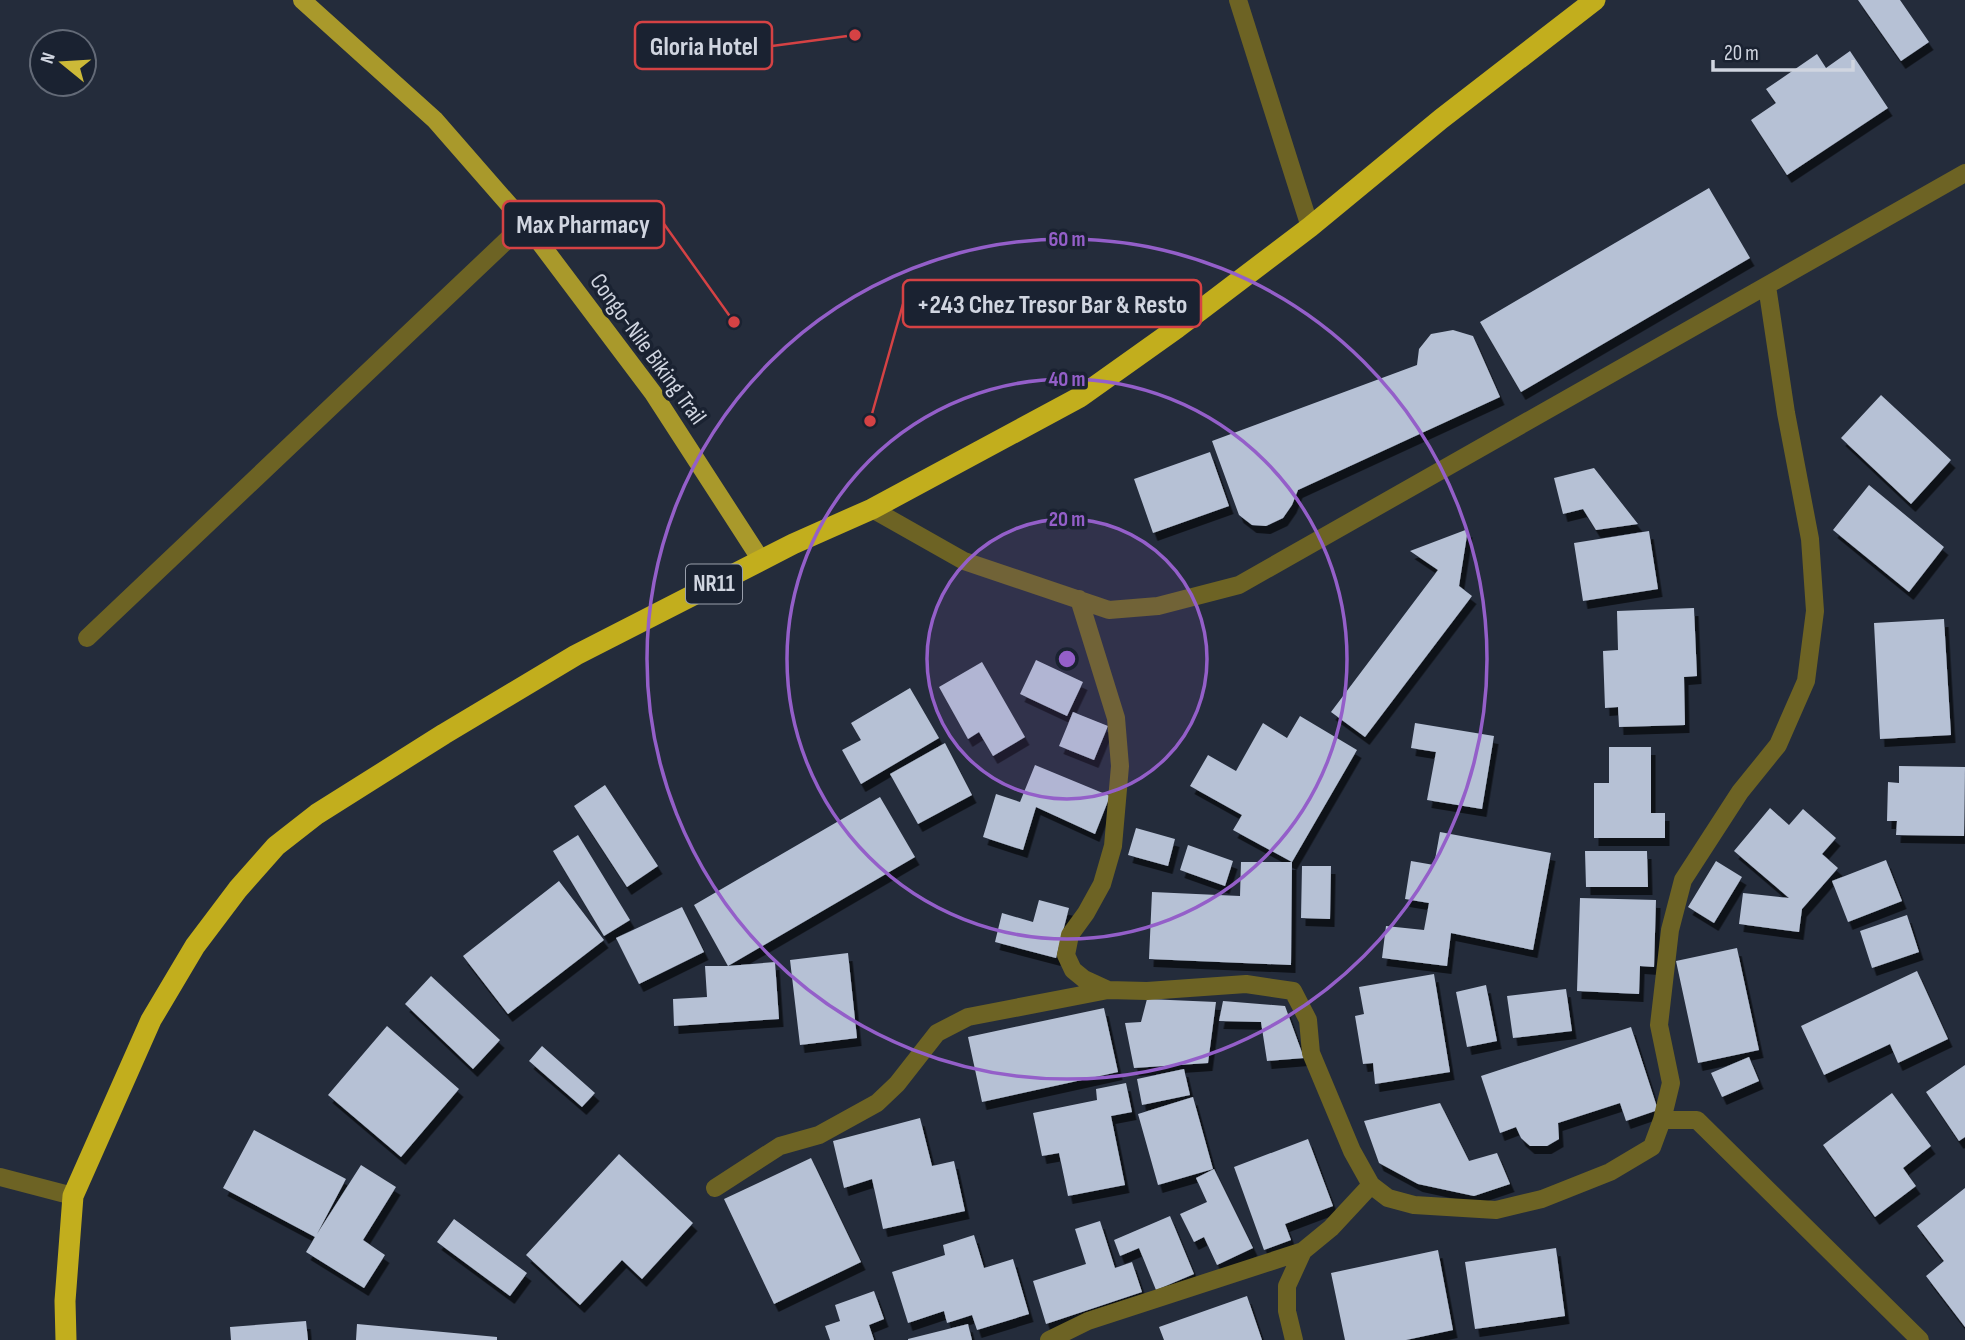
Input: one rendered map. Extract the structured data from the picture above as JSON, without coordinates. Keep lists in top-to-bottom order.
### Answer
{
  "streets": {
    "highway": ["NR11"],
    "main road": ["Congo-Nile Biking Trail"]
  },
  "crossings": [
    ["Congo-Nile Biking Trail", "NR11"]
  ],
  "places": ["Gloria Hotel", "Max Pharmacy", "+243 Chez Tresor Bar & Resto"],
  "scale_bar": "20 m",
  "north": "left",
  "rings": ["60 m", "40 m", "20 m"]
}
